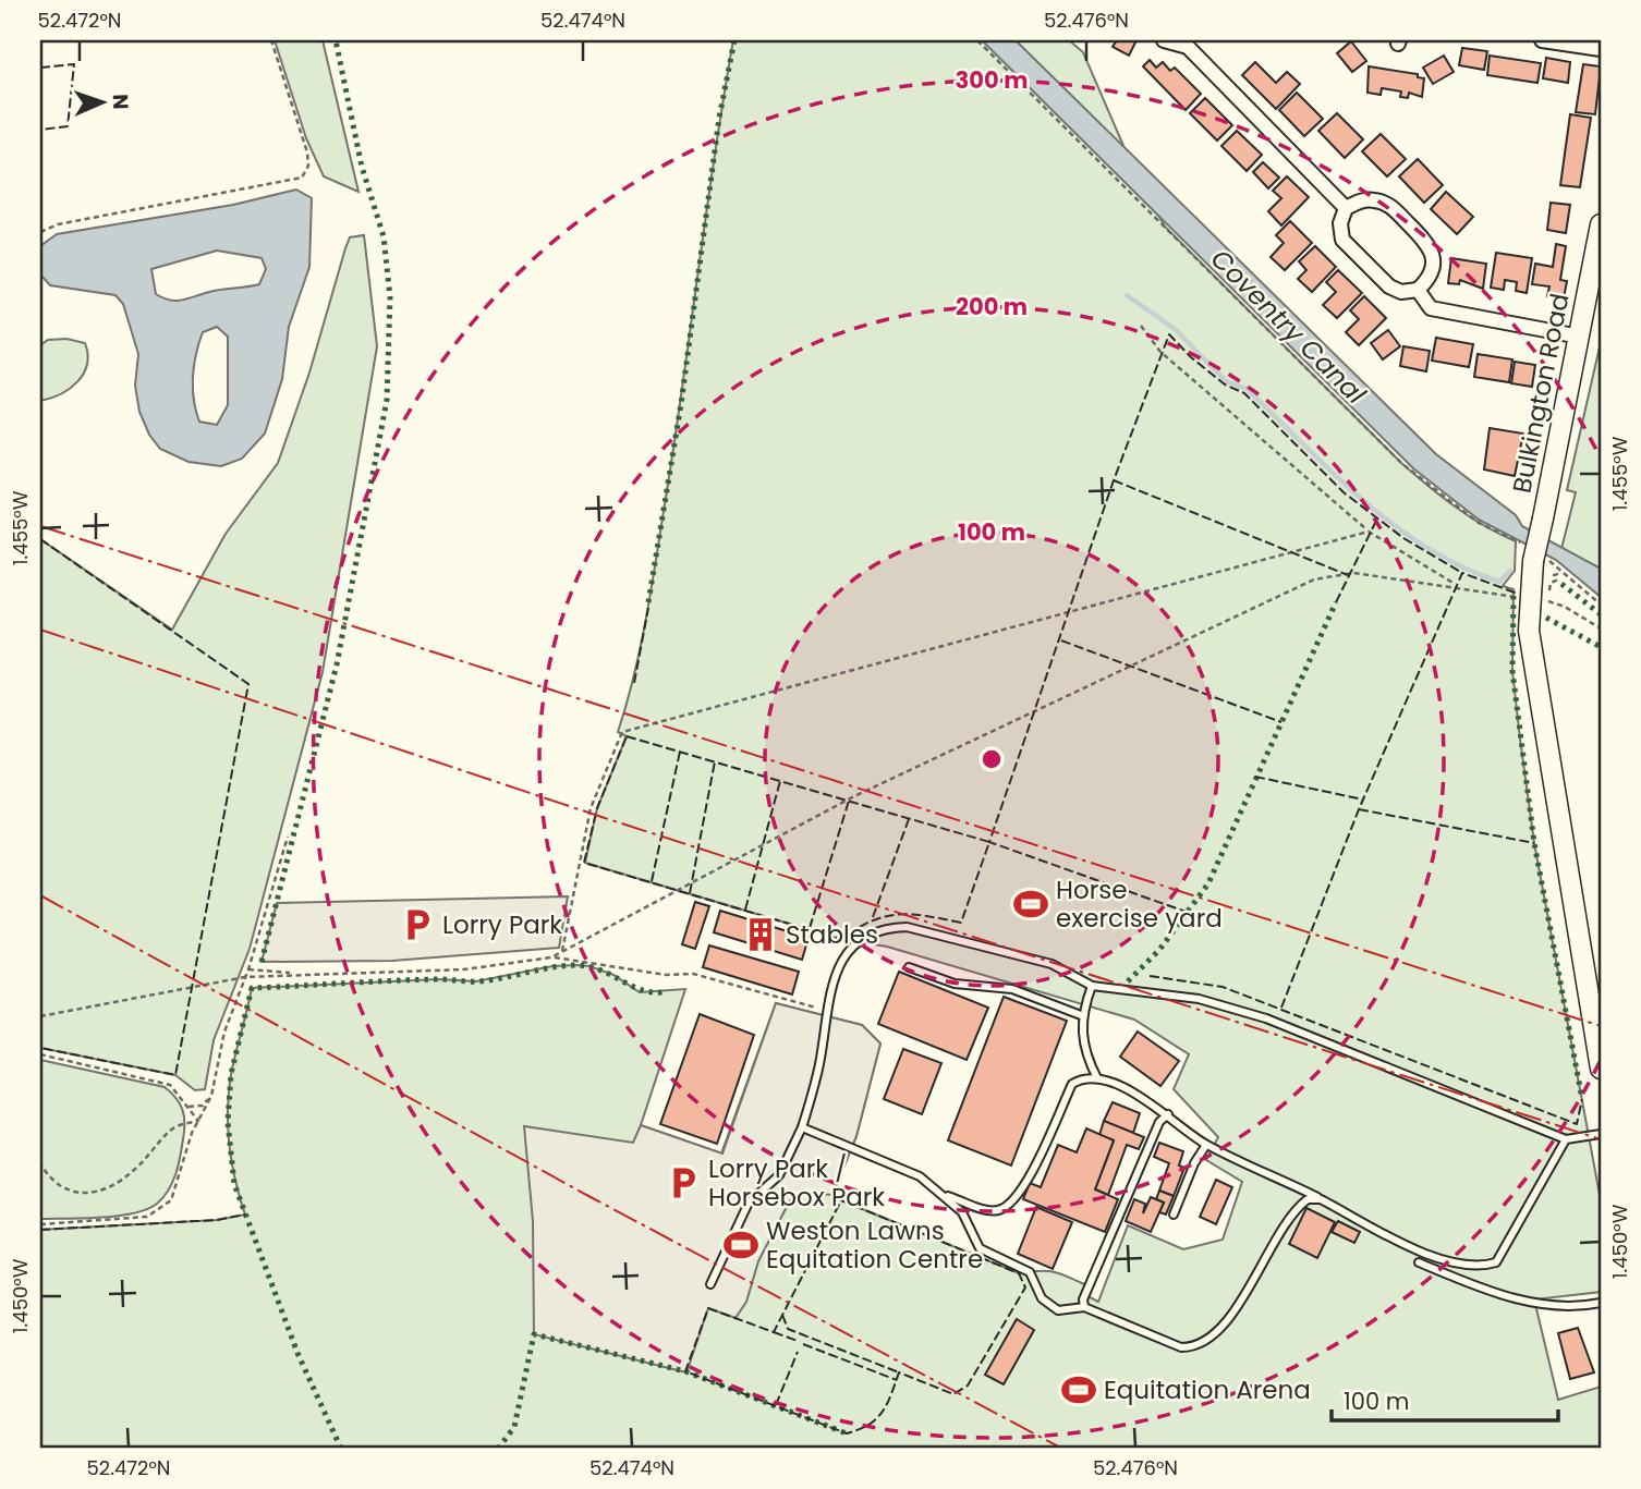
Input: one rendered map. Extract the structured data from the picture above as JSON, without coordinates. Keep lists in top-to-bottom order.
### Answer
{
  "streets": {
    "main road": ["Bulkington Road"]
  },
  "water": ["Coventry Canal"],
  "places": {
    "sports": ["Horse exercise yard", "Weston Lawns Equitation Centre", "Equitation Arena"],
    "parking": ["Lorry Park", "Lorry Park / Horsebox Park"],
    "building": ["Stables"]
  },
  "scale_bar": "100 m",
  "north": "right",
  "coordinates": [
    "52.472°N",
    "52.474°N",
    "52.476°N",
    "1.455°W",
    "1.450°W"
  ],
  "rings": ["300 m", "200 m", "100 m"]
}
